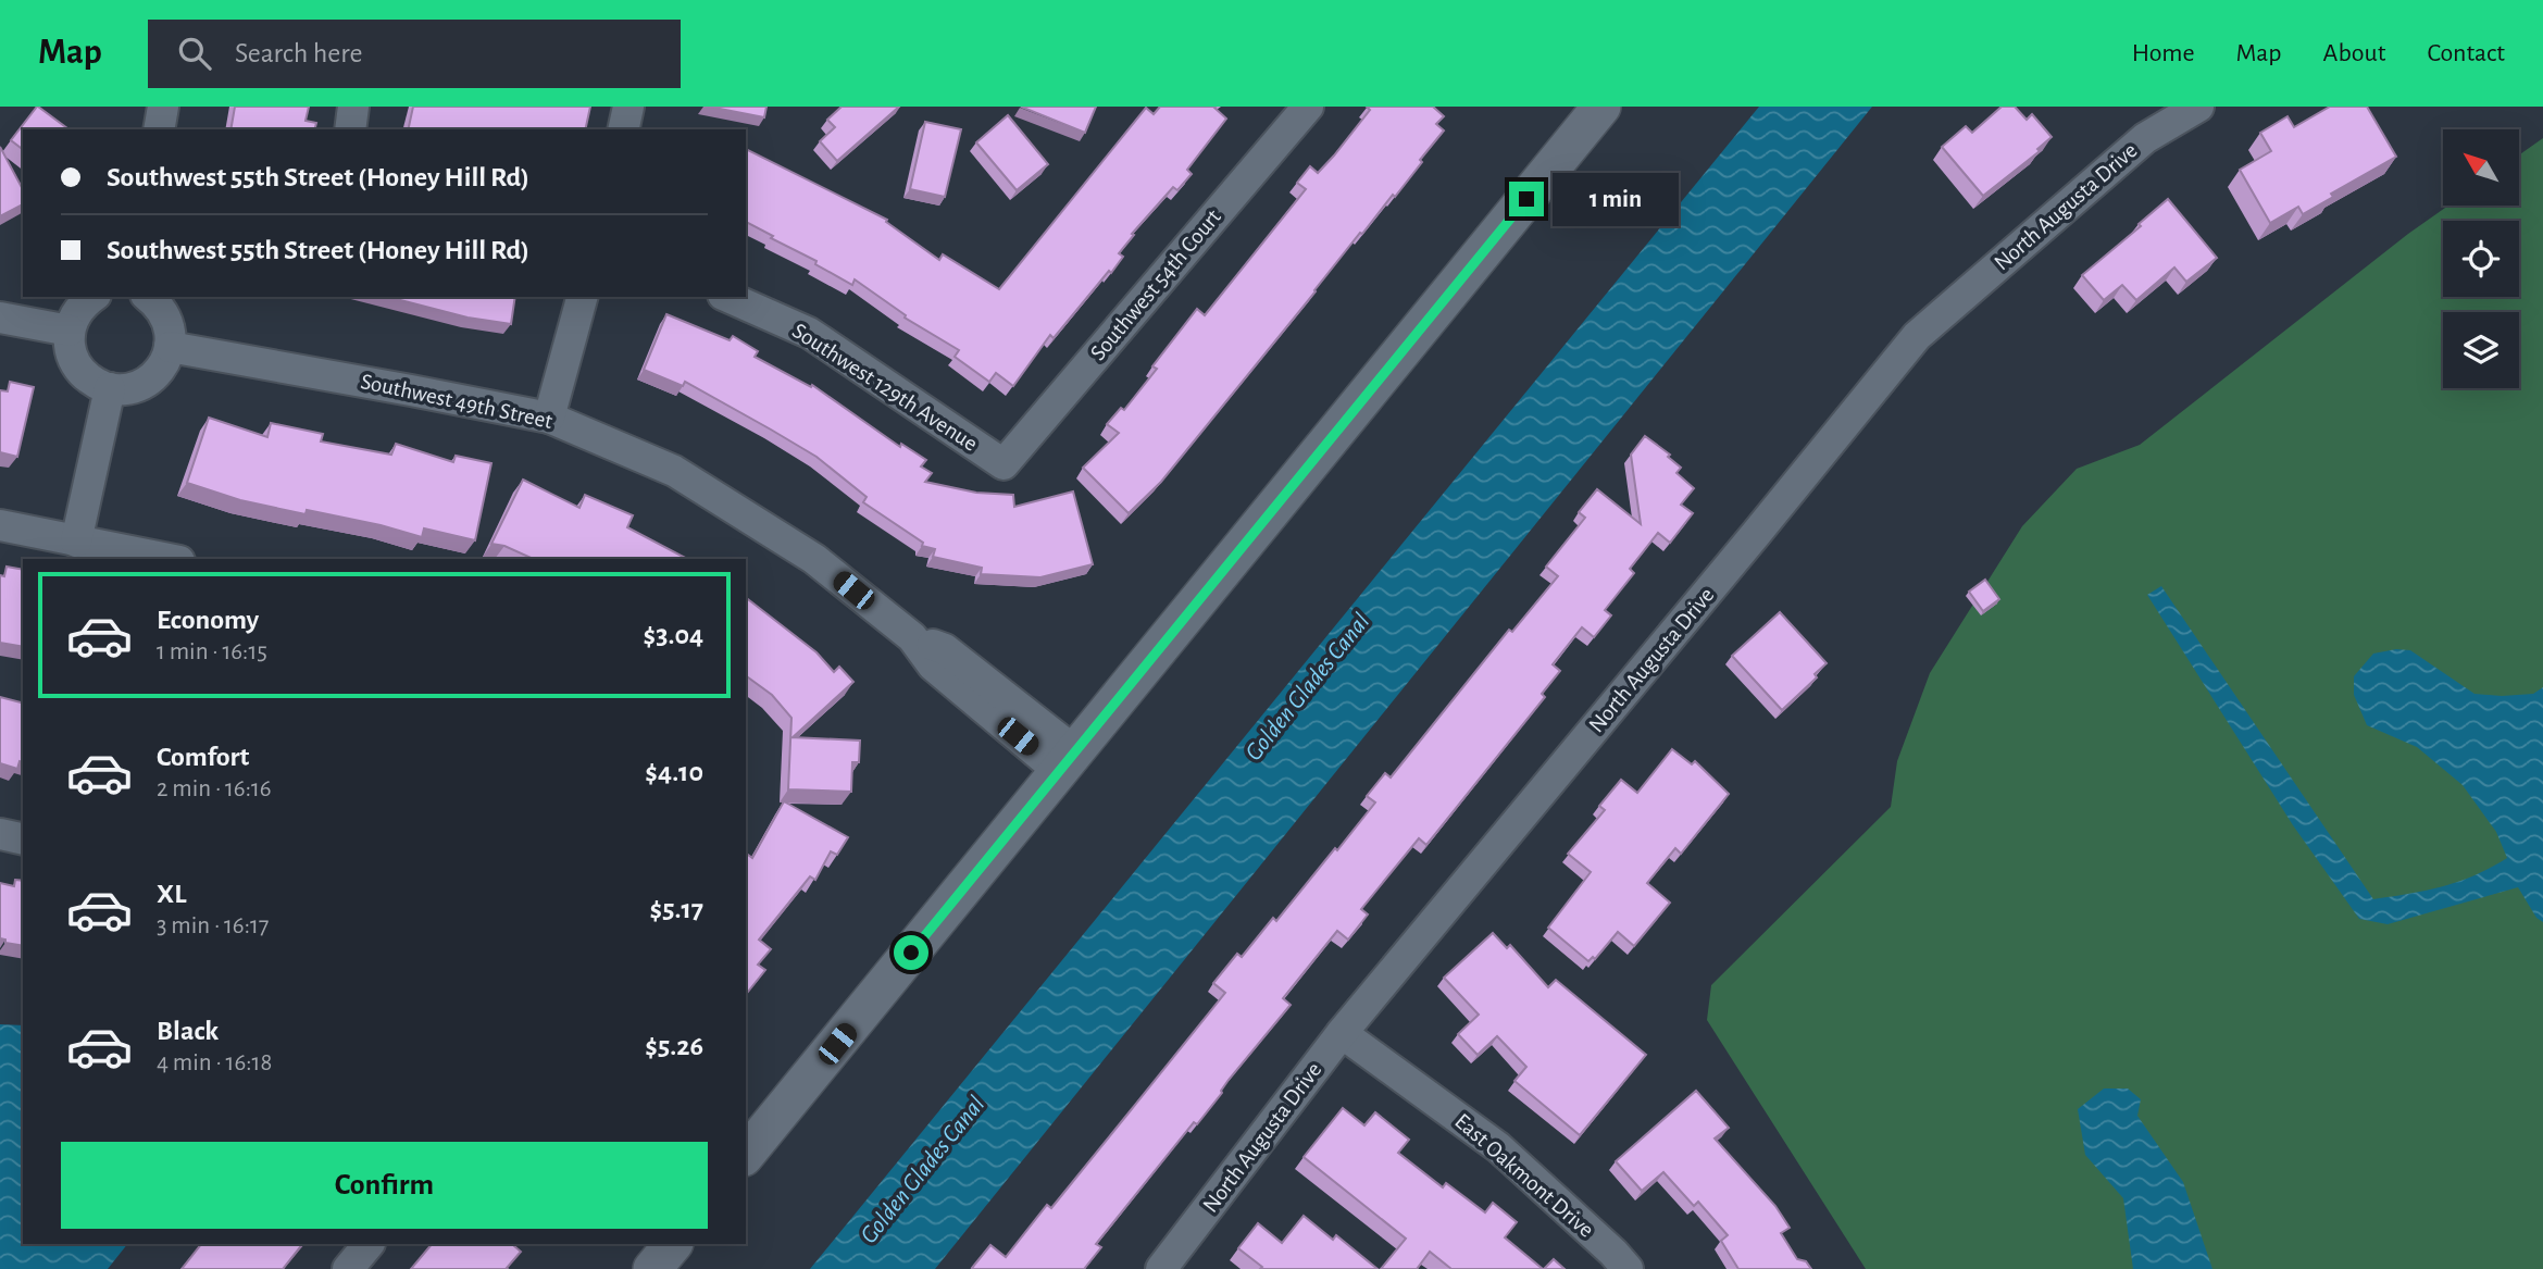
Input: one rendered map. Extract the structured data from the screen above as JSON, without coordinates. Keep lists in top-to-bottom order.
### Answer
{
  "streets": {
    "street": [
      "North Augusta Drive",
      "Southwest 54th Court",
      "Southwest 129th Avenue",
      "Southwest 49th Street",
      "East Oakmont Drive"
    ]
  },
  "crossings": [
    ["North Augusta Drive", "East Oakmont Drive"],
    ["Southwest 54th Court", "Southwest 129th Avenue"]
  ],
  "water": ["Golden Glades Canal"],
  "north": "top left",
  "page": {
    "header": "Map",
    "search": "Search here",
    "nav": [
      "Home",
      "Map",
      "About",
      "Contact"
    ],
    "banner": ["Southwest 55th Street (Honey Hill Rd)", "Southwest 55th Street (Honey Hill Rd)"],
    "bubble": "1 min",
    "list": [
      {
        "name": "Economy",
        "note": "1 min · 16:15",
        "value": "$3.04"
      },
      {
        "name": "Comfort",
        "note": "2 min · 16:16",
        "value": "$4.10"
      },
      {
        "name": "XL",
        "note": "3 min · 16:17",
        "value": "$5.17"
      },
      {
        "name": "Black",
        "note": "4 min · 16:18",
        "value": "$5.26"
      }
    ],
    "buttons": "Confirm"
  }
}
